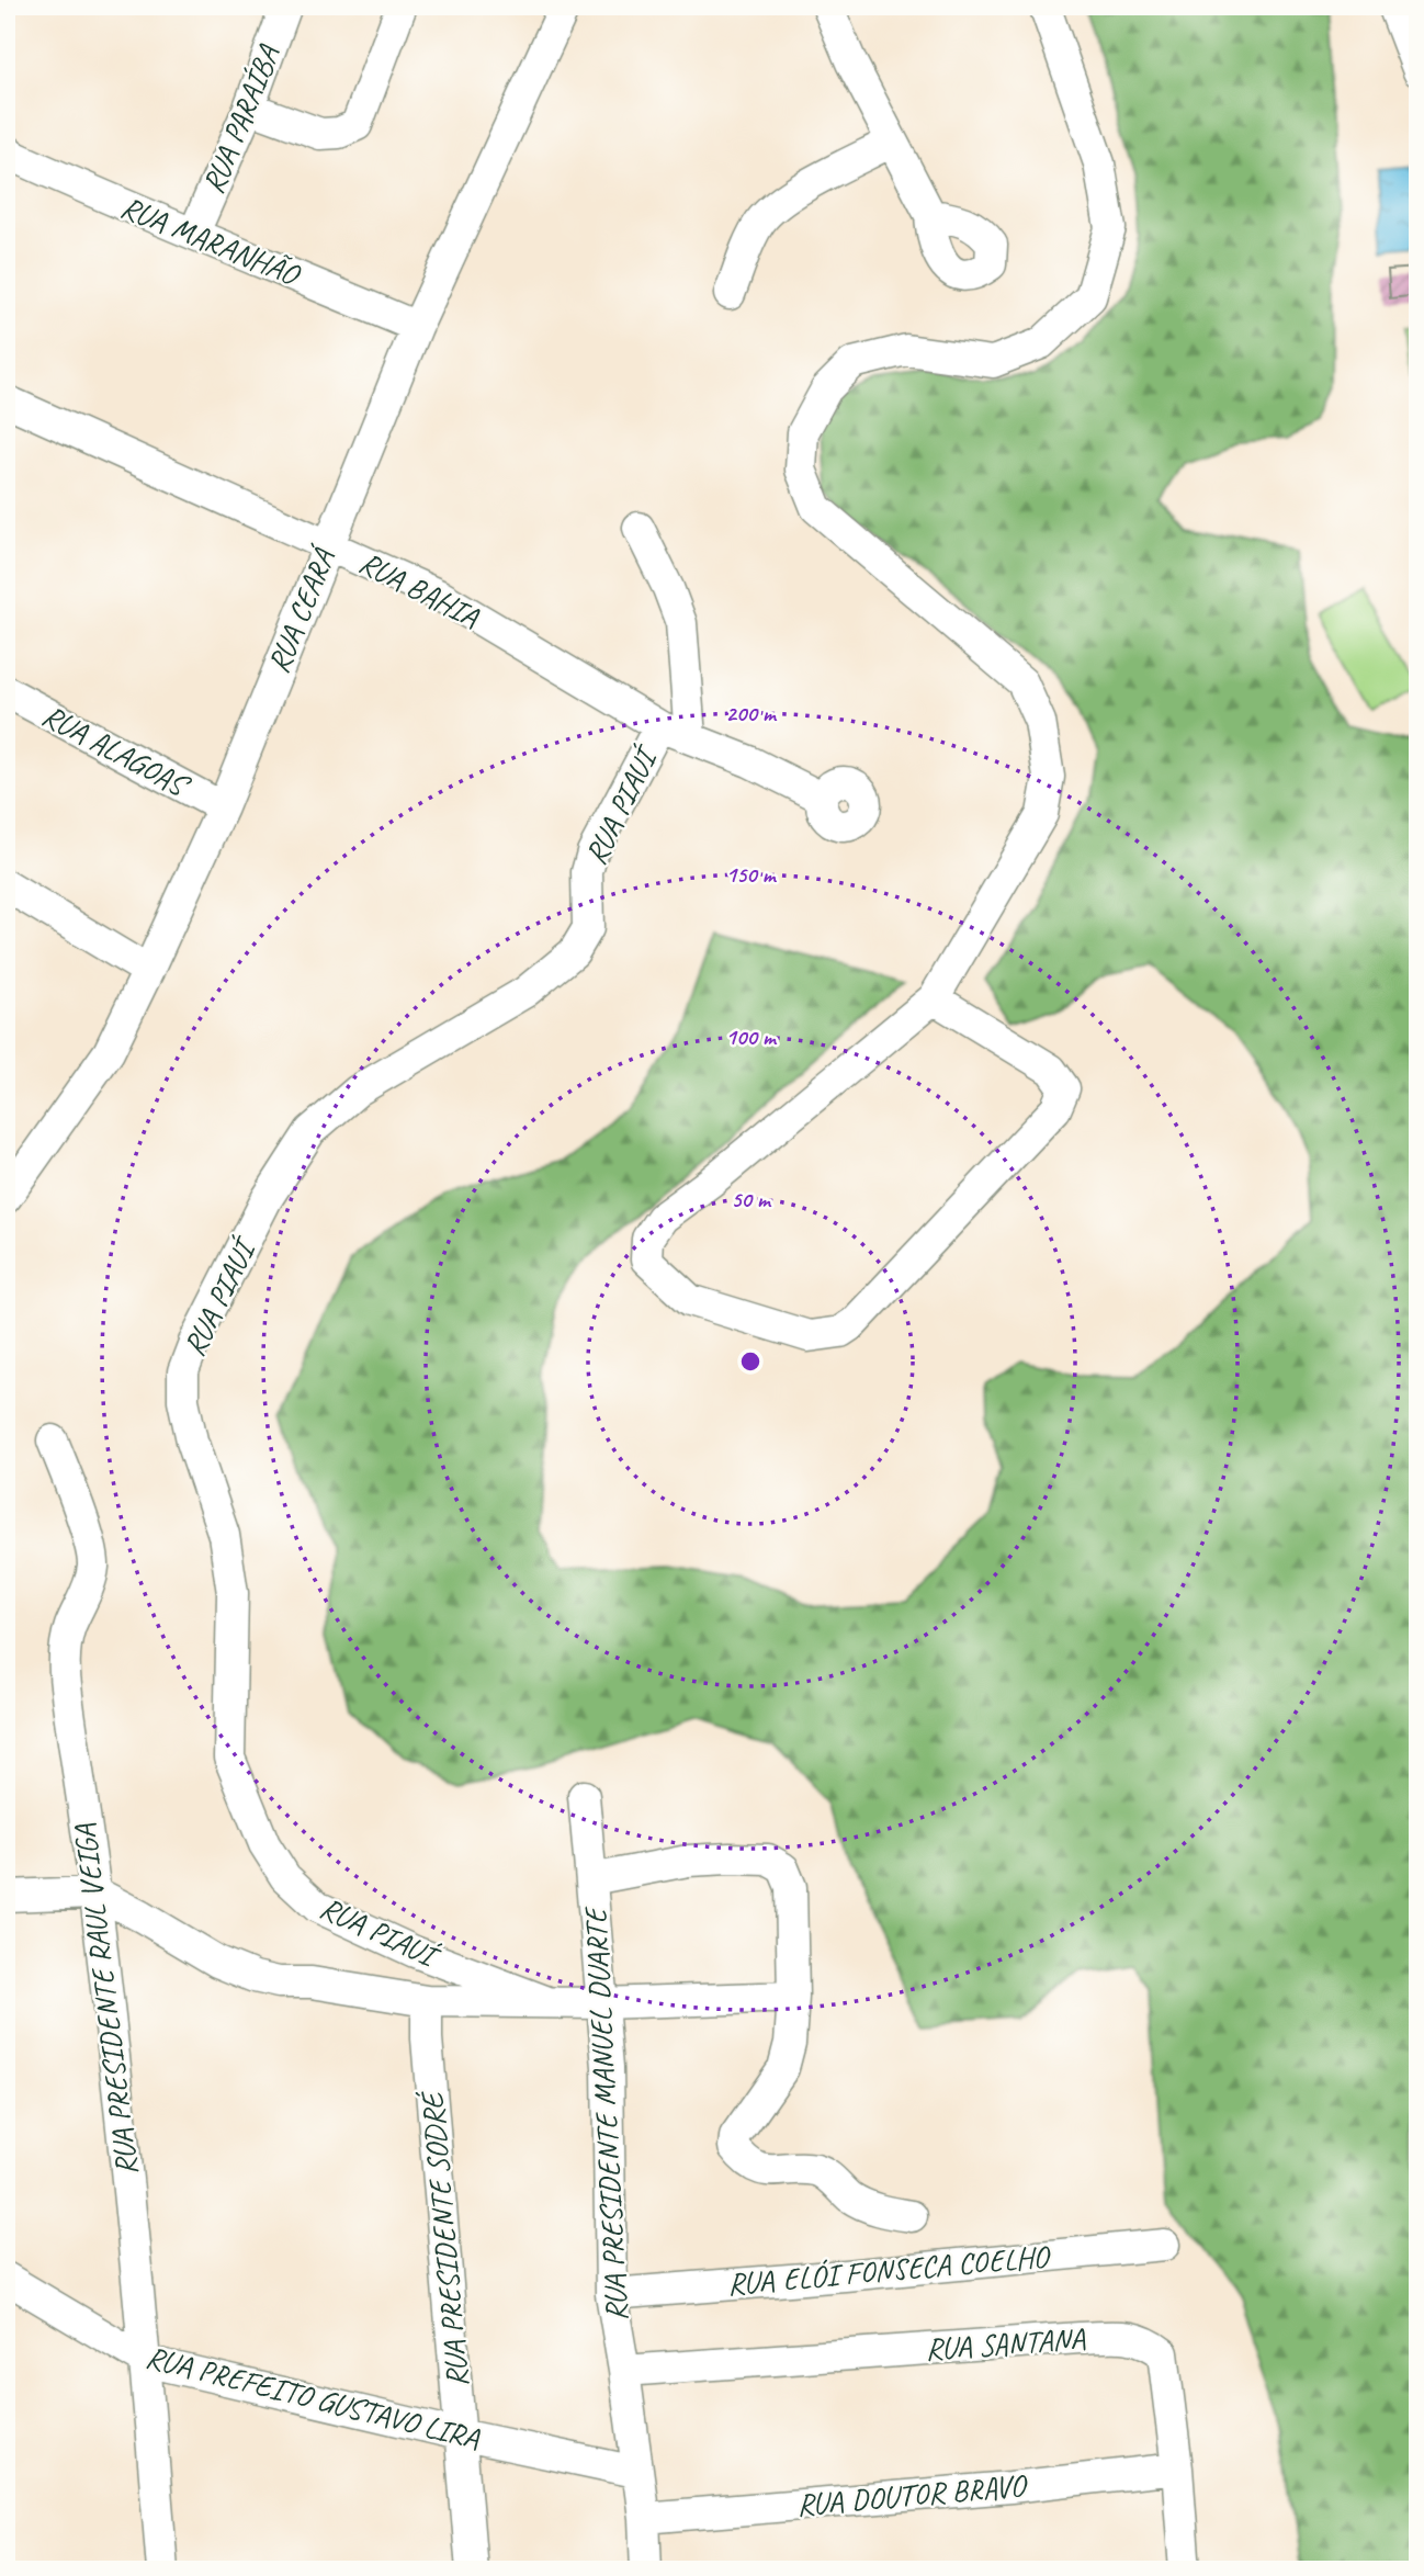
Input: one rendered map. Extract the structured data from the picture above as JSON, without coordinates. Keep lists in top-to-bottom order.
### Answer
{
  "streets": {
    "street": [
      "RUA PARAÍBA",
      "RUA MARANHÃO",
      "RUA BAHIA",
      "RUA CEARÁ",
      "RUA ALAGOAS",
      "RUA PIAUÍ",
      "RUA PRESIDENTE RAUL VEIGA",
      "RUA PRESIDENTE MANUEL DUARTE",
      "RUA PRESIDENTE SODRÉ",
      "RUA ELÓI FONSECA COELHO",
      "RUA SANTANA",
      "RUA PREFEITO GUSTAVO LIRA",
      "RUA DOUTOR BRAVO"
    ]
  },
  "crossings": [
    ["RUA PARAÍBA", "RUA MARANHÃO"],
    ["RUA MARANHÃO", "RUA CEARÁ"],
    ["RUA BAHIA", "RUA CEARÁ"],
    ["RUA BAHIA", "RUA PIAUÍ"],
    ["RUA CEARÁ", "RUA ALAGOAS"],
    ["RUA PRESIDENTE RAUL VEIGA", "RUA PREFEITO GUSTAVO LIRA"],
    ["RUA PRESIDENTE MANUEL DUARTE", "RUA ELÓI FONSECA COELHO"],
    ["RUA PRESIDENTE MANUEL DUARTE", "RUA SANTANA"],
    ["RUA PRESIDENTE MANUEL DUARTE", "RUA PREFEITO GUSTAVO LIRA"],
    ["RUA PRESIDENTE MANUEL DUARTE", "RUA DOUTOR BRAVO"],
    ["RUA PRESIDENTE SODRÉ", "RUA PREFEITO GUSTAVO LIRA"],
    ["RUA SANTANA", "RUA DOUTOR BRAVO"]
  ],
  "rings": [
    "200 m",
    "150 m",
    "100 m",
    "50 m"
  ]
}
